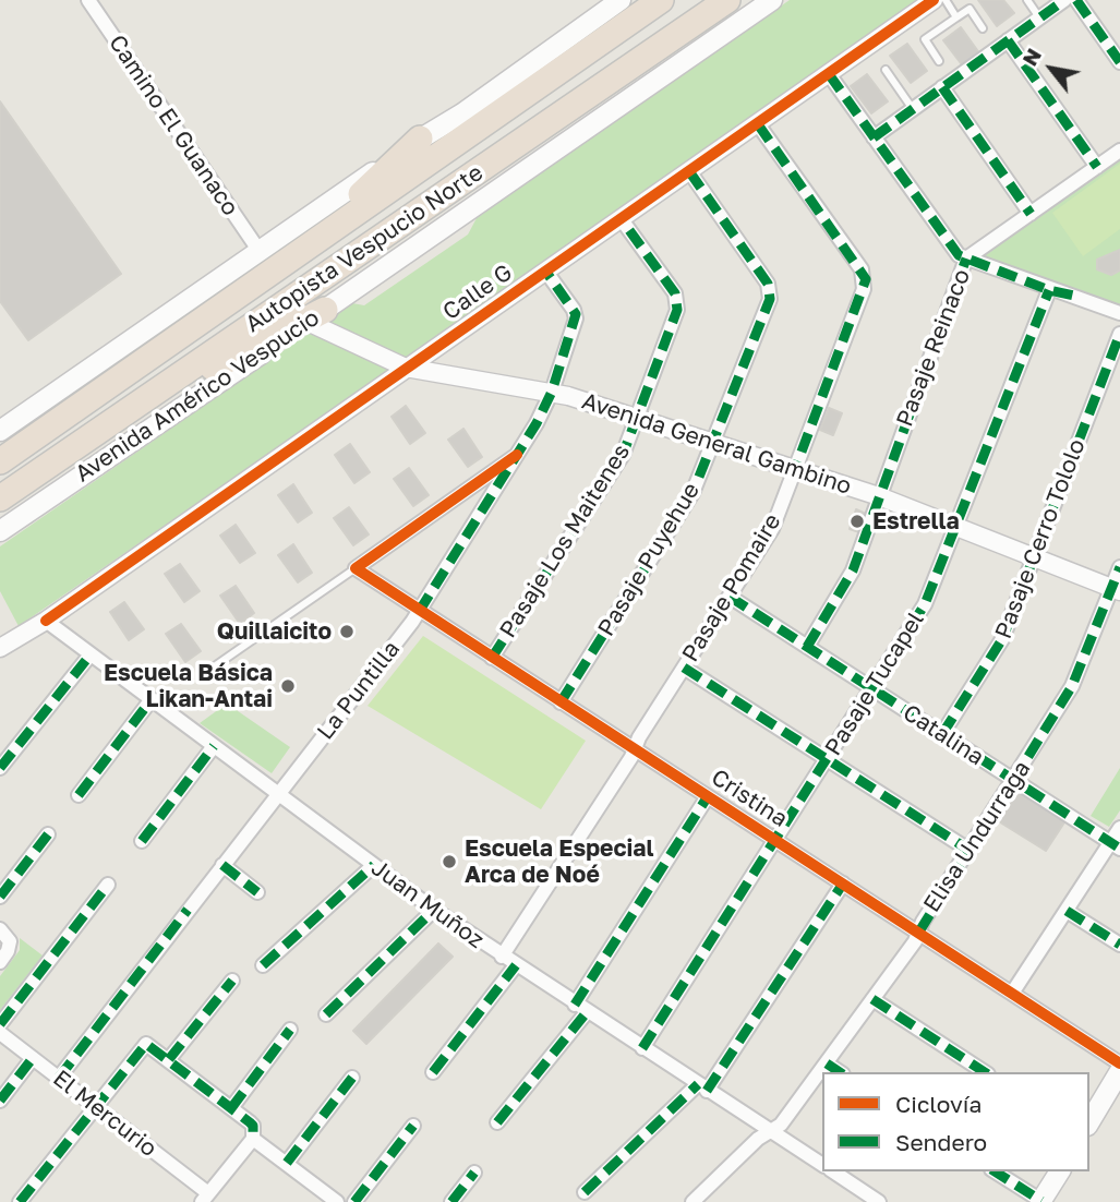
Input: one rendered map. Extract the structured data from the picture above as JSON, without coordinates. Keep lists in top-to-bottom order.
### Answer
{
  "streets": {
    "highway": ["Autopista Vespucio Norte"],
    "main road": ["Avenida Américo Vespucio"],
    "street": [
      "Camino El Guanaco",
      "Calle G",
      "Pasaje Reinaco",
      "Avenida General Gambino",
      "Pasaje Cerro Tololo",
      "Pasaje Los Maitenes",
      "Pasaje Puyehue",
      "Pasaje Pomaire",
      "Pasaje Tucapel",
      "La Puntilla",
      "Catalina",
      "Cristina",
      "Elisa Undurraga",
      "Juan Muñoz",
      "El Mercurio"
    ]
  },
  "crossings": [
    ["Calle G", "Pasaje Reinaco"],
    ["Calle G", "Avenida General Gambino"],
    ["Calle G", "Pasaje Los Maitenes"],
    ["Calle G", "Pasaje Puyehue"],
    ["Calle G", "Pasaje Pomaire"],
    ["Calle G", "La Puntilla"],
    ["Calle G", "Juan Muñoz"],
    ["Pasaje Reinaco", "Avenida General Gambino"],
    ["Pasaje Reinaco", "Catalina"],
    ["Avenida Américo Vespucio", "Avenida General Gambino"],
    ["Avenida General Gambino", "Pasaje Cerro Tololo"],
    ["Avenida General Gambino", "Pasaje Los Maitenes"],
    ["Avenida General Gambino", "Pasaje Puyehue"],
    ["Avenida General Gambino", "Pasaje Pomaire"],
    ["Avenida General Gambino", "Pasaje Tucapel"],
    ["Avenida General Gambino", "La Puntilla"],
    ["Avenida General Gambino", "Elisa Undurraga"],
    ["Pasaje Cerro Tololo", "Catalina"],
    ["Pasaje Los Maitenes", "Cristina"],
    ["Pasaje Puyehue", "Cristina"],
    ["Pasaje Pomaire", "Catalina"],
    ["Pasaje Pomaire", "Cristina"],
    ["Pasaje Pomaire", "Juan Muñoz"],
    ["Pasaje Tucapel", "Catalina"],
    ["Pasaje Tucapel", "Cristina"],
    ["Pasaje Tucapel", "Juan Muñoz"],
    ["La Puntilla", "Cristina"],
    ["La Puntilla", "Juan Muñoz"],
    ["La Puntilla", "El Mercurio"],
    ["Catalina", "Elisa Undurraga"],
    ["Cristina", "Elisa Undurraga"],
    ["Elisa Undurraga", "Juan Muñoz"]
  ],
  "places": [
    "Estrella",
    "Quillaicito",
    "Escuela Básica Likan-Antai",
    "Escuela Especial Arca de Noé"
  ],
  "legend": ["Ciclovía", "Sendero"],
  "north": "top left"
}
